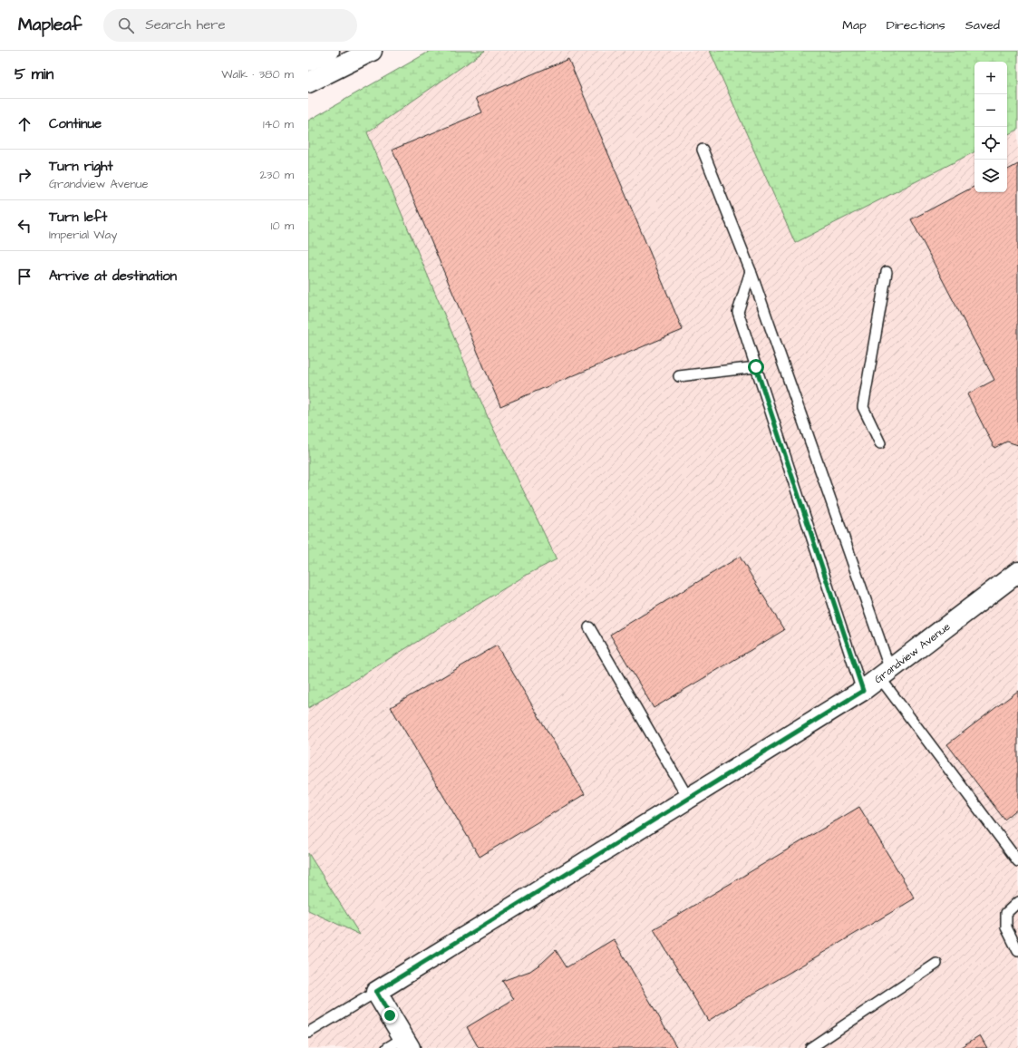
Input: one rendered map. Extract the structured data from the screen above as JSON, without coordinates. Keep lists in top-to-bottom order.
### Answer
{
  "streets": {
    "main road": ["Grandview Avenue"]
  },
  "page": {
    "header": "Mapleaf",
    "search": "Search here",
    "nav": ["Map", "Directions", "Saved"],
    "heading": ["5 min", "Walk · 380 m"],
    "map_buttons": ["+", "−"],
    "list": [
      ["Continue", "140 m"],
      ["Turn right", "Grandview Avenue", "230 m"],
      ["Turn left", "Imperial Way", "10 m"],
      "Arrive at destination"
    ]
  }
}
